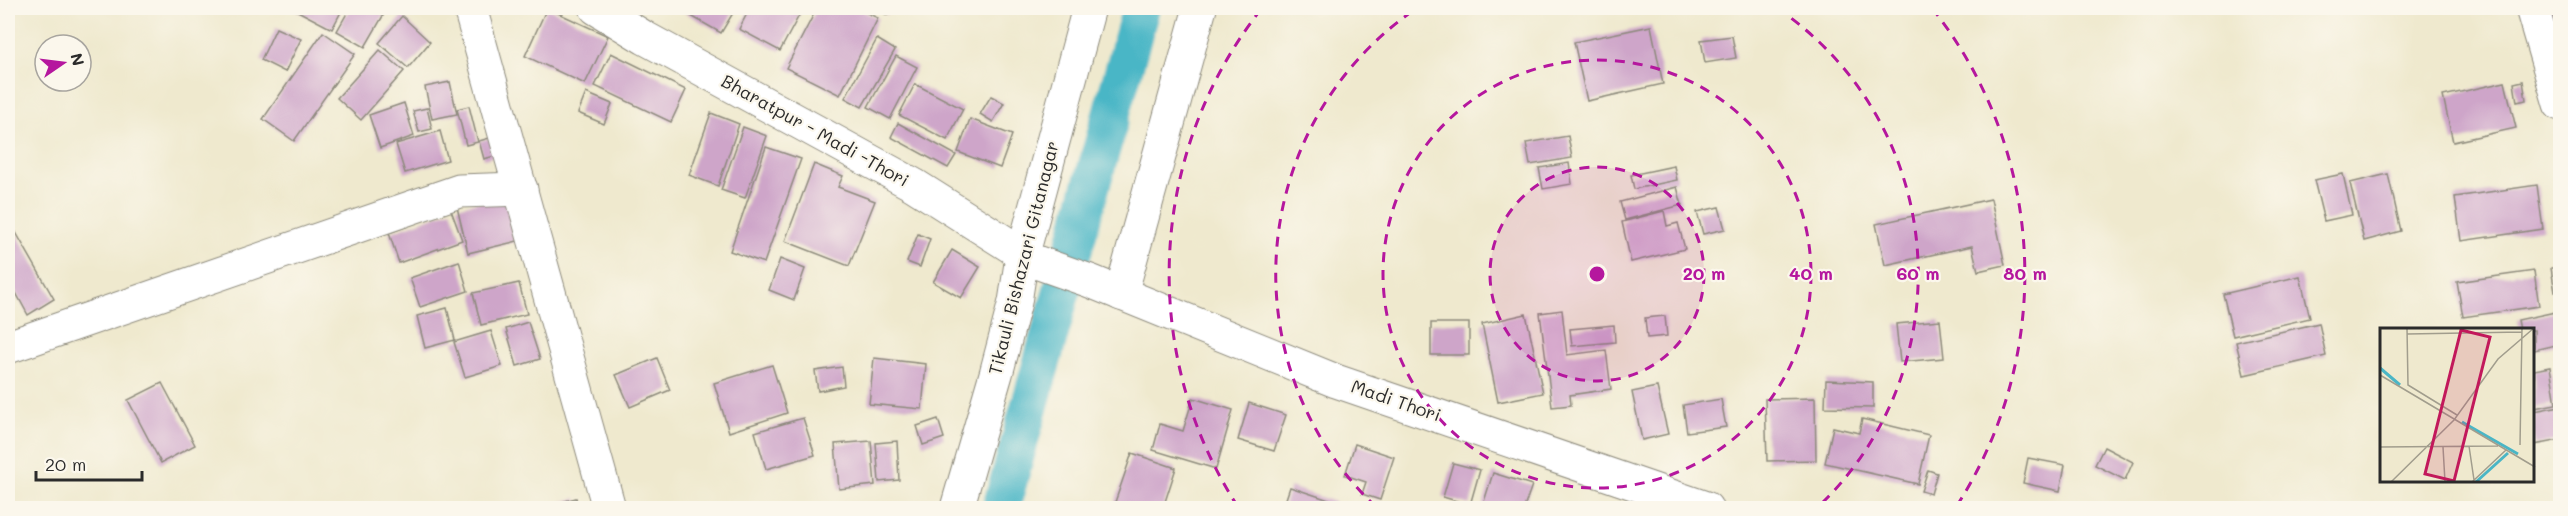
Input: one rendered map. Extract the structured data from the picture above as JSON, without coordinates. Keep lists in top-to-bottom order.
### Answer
{
  "streets": {
    "street": ["Bharatpur - Madi -Thori", "Tikauli Bishazari Gitanagar", "Madi Thori"]
  },
  "crossings": [
    ["Bharatpur - Madi -Thori", "Tikauli Bishazari Gitanagar"],
    ["Bharatpur - Madi -Thori", "Madi Thori"]
  ],
  "scale_bar": "20 m",
  "north": "right",
  "rings": [
    "20 m",
    "40 m",
    "60 m",
    "80 m"
  ]
}
